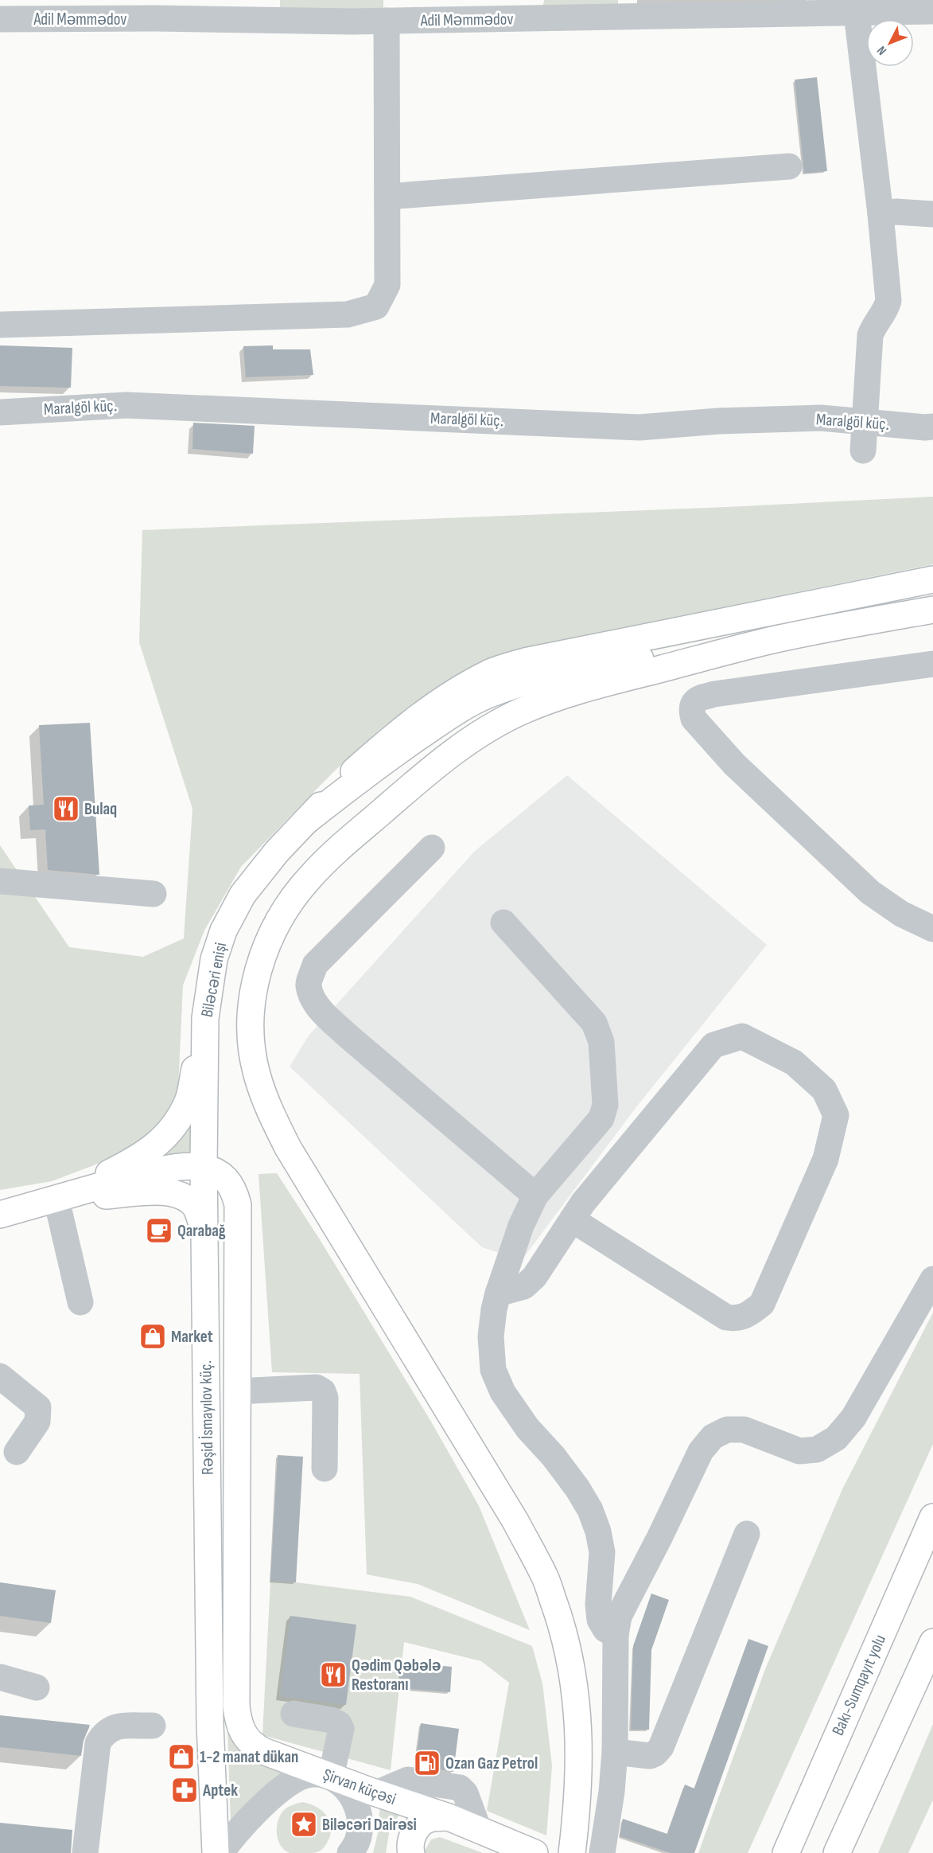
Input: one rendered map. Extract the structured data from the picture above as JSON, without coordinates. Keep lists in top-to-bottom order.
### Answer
{
  "streets": {
    "main road": [
      "Biləcəri enişi",
      "Rəşid İsmayılov küç.",
      "Bakı-Sumqayıt yolu",
      "Şirvan küçəsi"
    ],
    "street": ["Adil Məmmədov", "Maralgöl küç."]
  },
  "crossings": [
    ["Biləcəri enişi", "Rəşid İsmayılov küç."],
    ["Rəşid İsmayılov küç.", "Şirvan küçəsi"]
  ],
  "places": {
    "restaurant": ["Bulaq", "Qədim Qəbələ Restoranı"],
    "cafe": ["Qarabağ"],
    "shop": ["Market", "1-2 manat dükan"],
    "fuel station": ["Ozan Gaz Petrol"],
    "pharmacy": ["Aptek"],
    "place": ["Biləcəri Dairəsi"]
  },
  "north": "bottom left"
}
